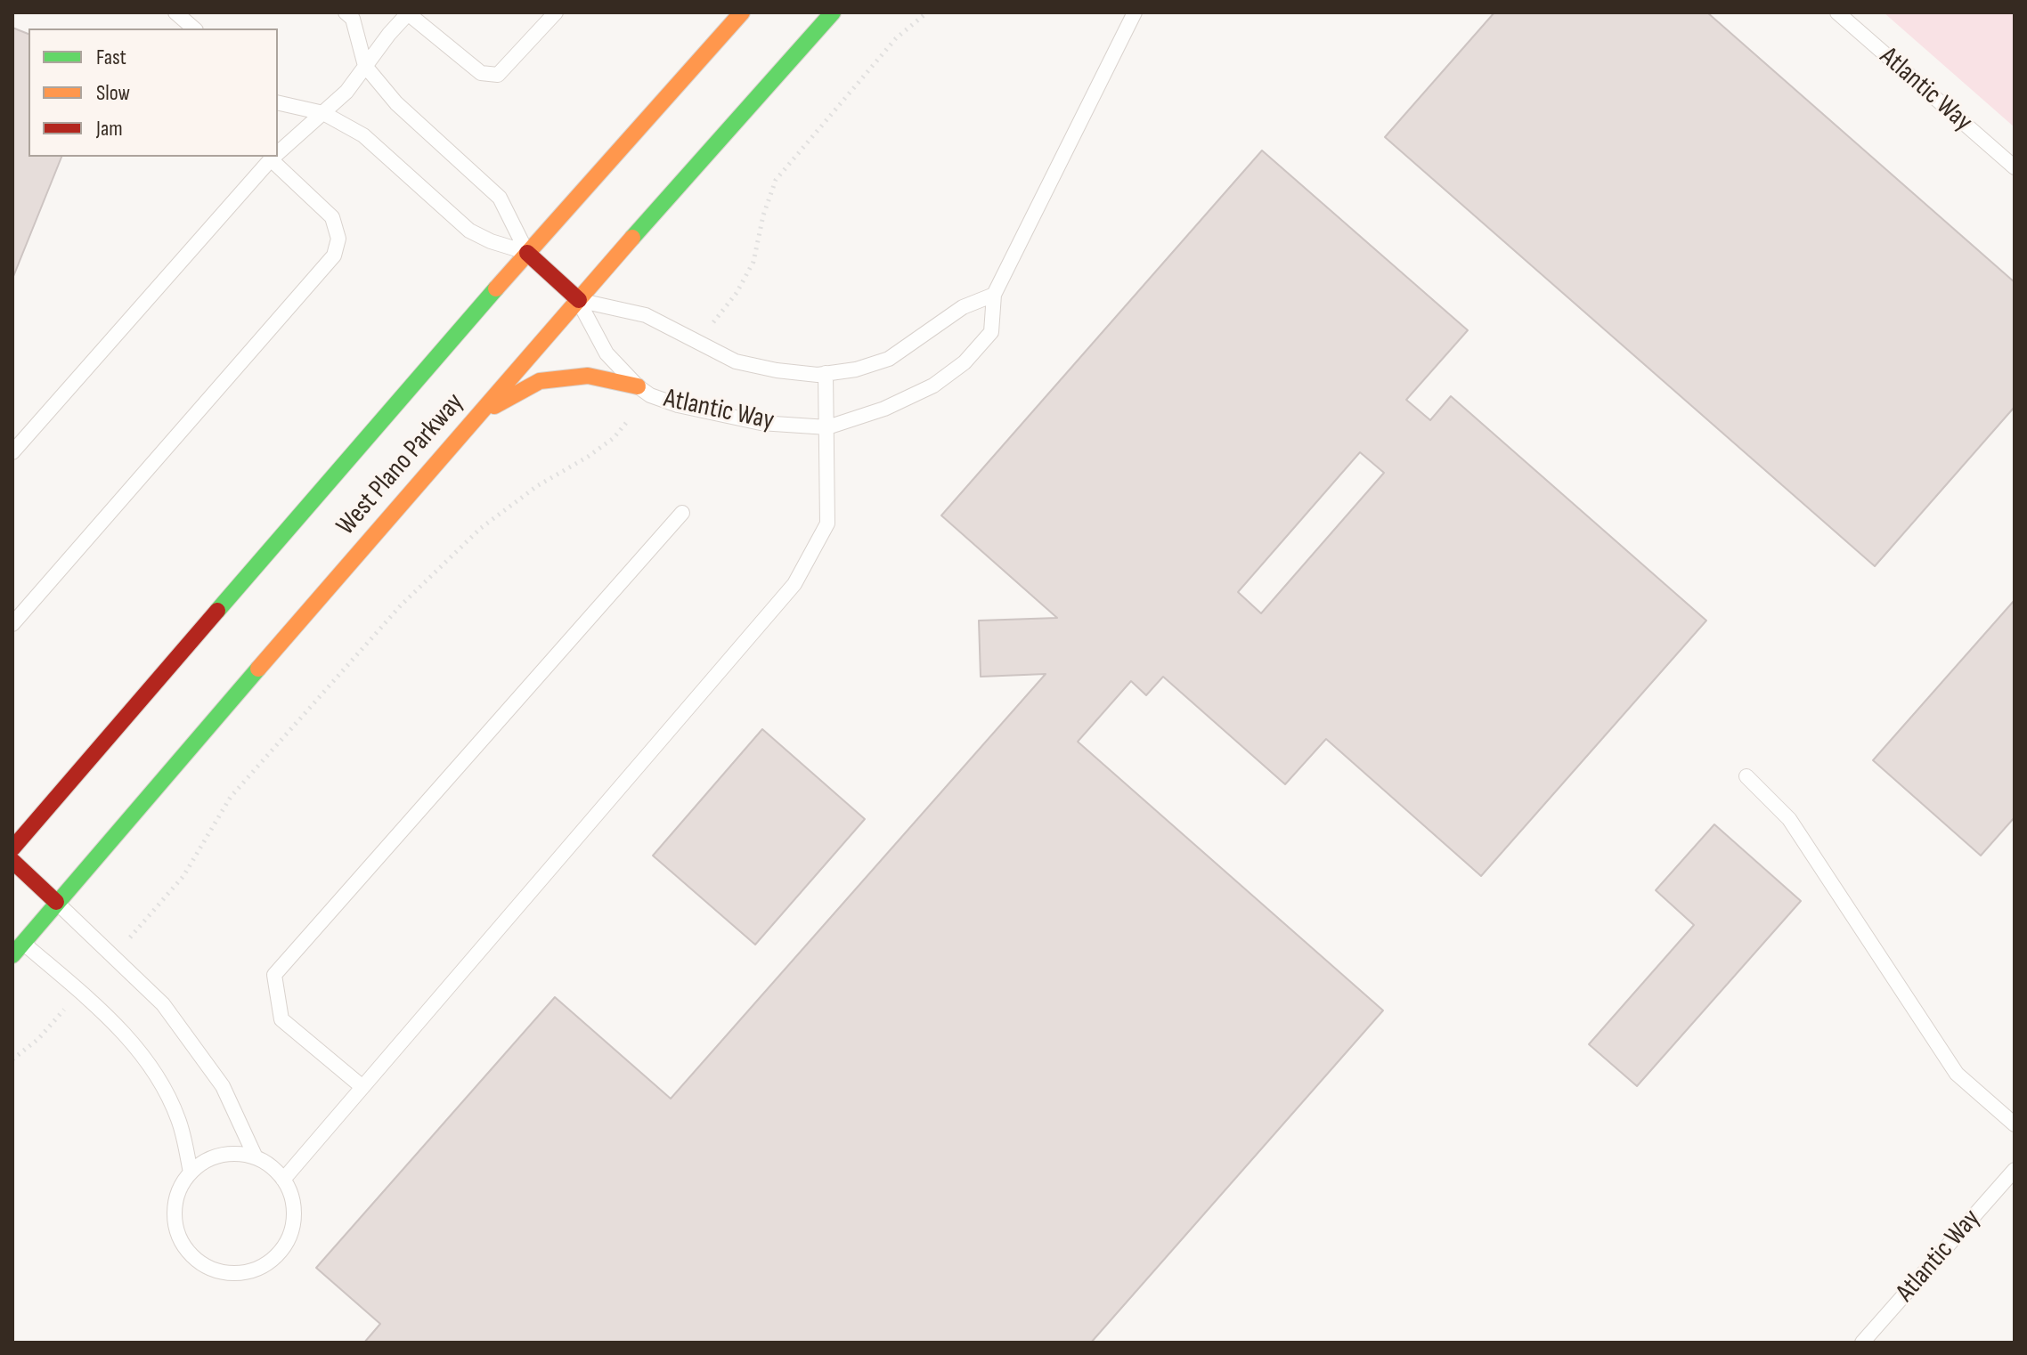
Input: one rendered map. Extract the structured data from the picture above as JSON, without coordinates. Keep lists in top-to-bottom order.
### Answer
{
  "streets": {
    "main road": ["West Plano Parkway"],
    "lane": ["Atlantic Way"]
  },
  "crossings": [
    ["Atlantic Way", "West Plano Parkway"]
  ],
  "legend": ["Fast", "Slow", "Jam"]
}
